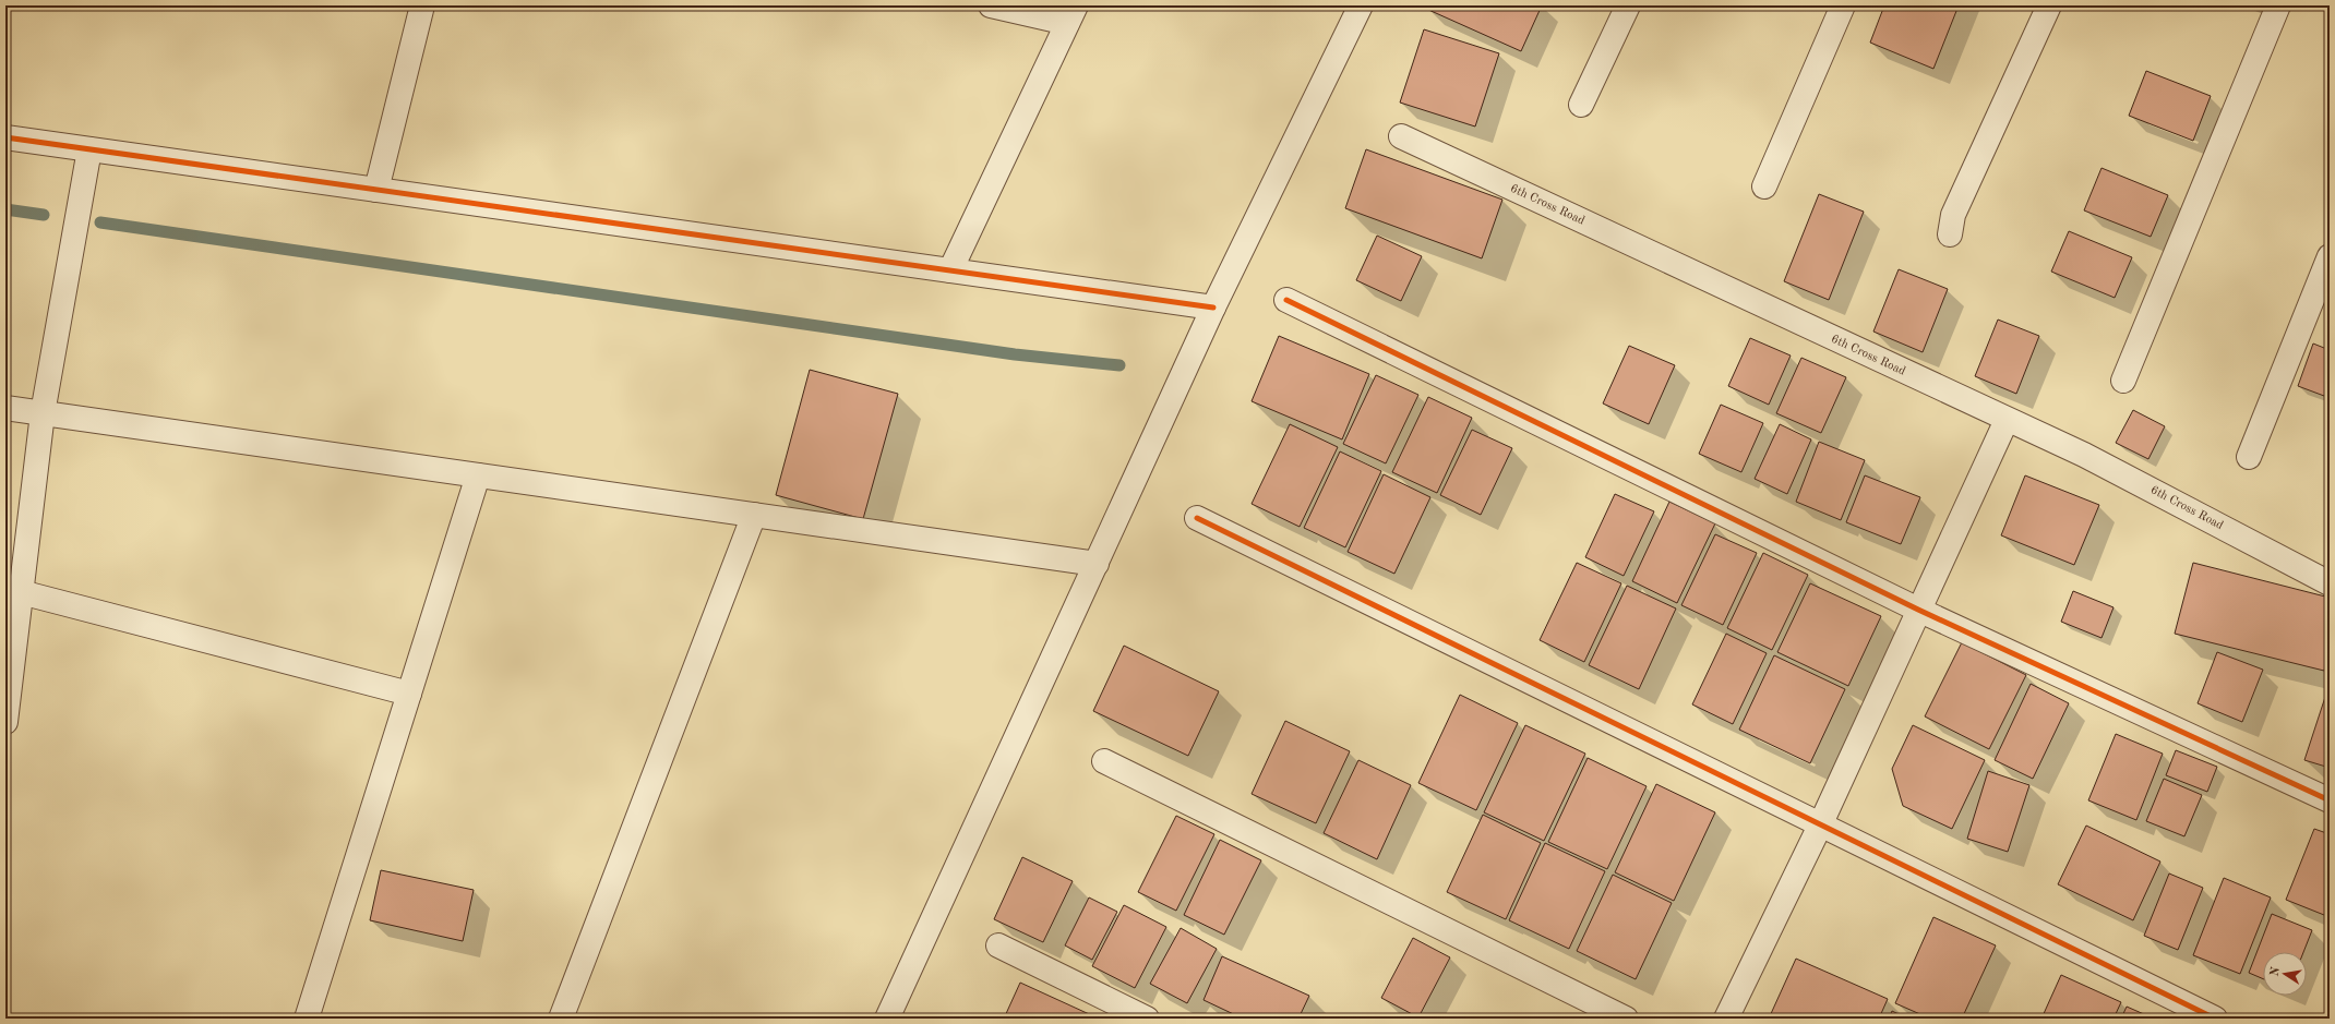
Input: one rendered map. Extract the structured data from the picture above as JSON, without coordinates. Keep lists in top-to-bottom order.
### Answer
{
  "streets": {
    "street": ["6th Cross Road"]
  },
  "north": "left"
}
